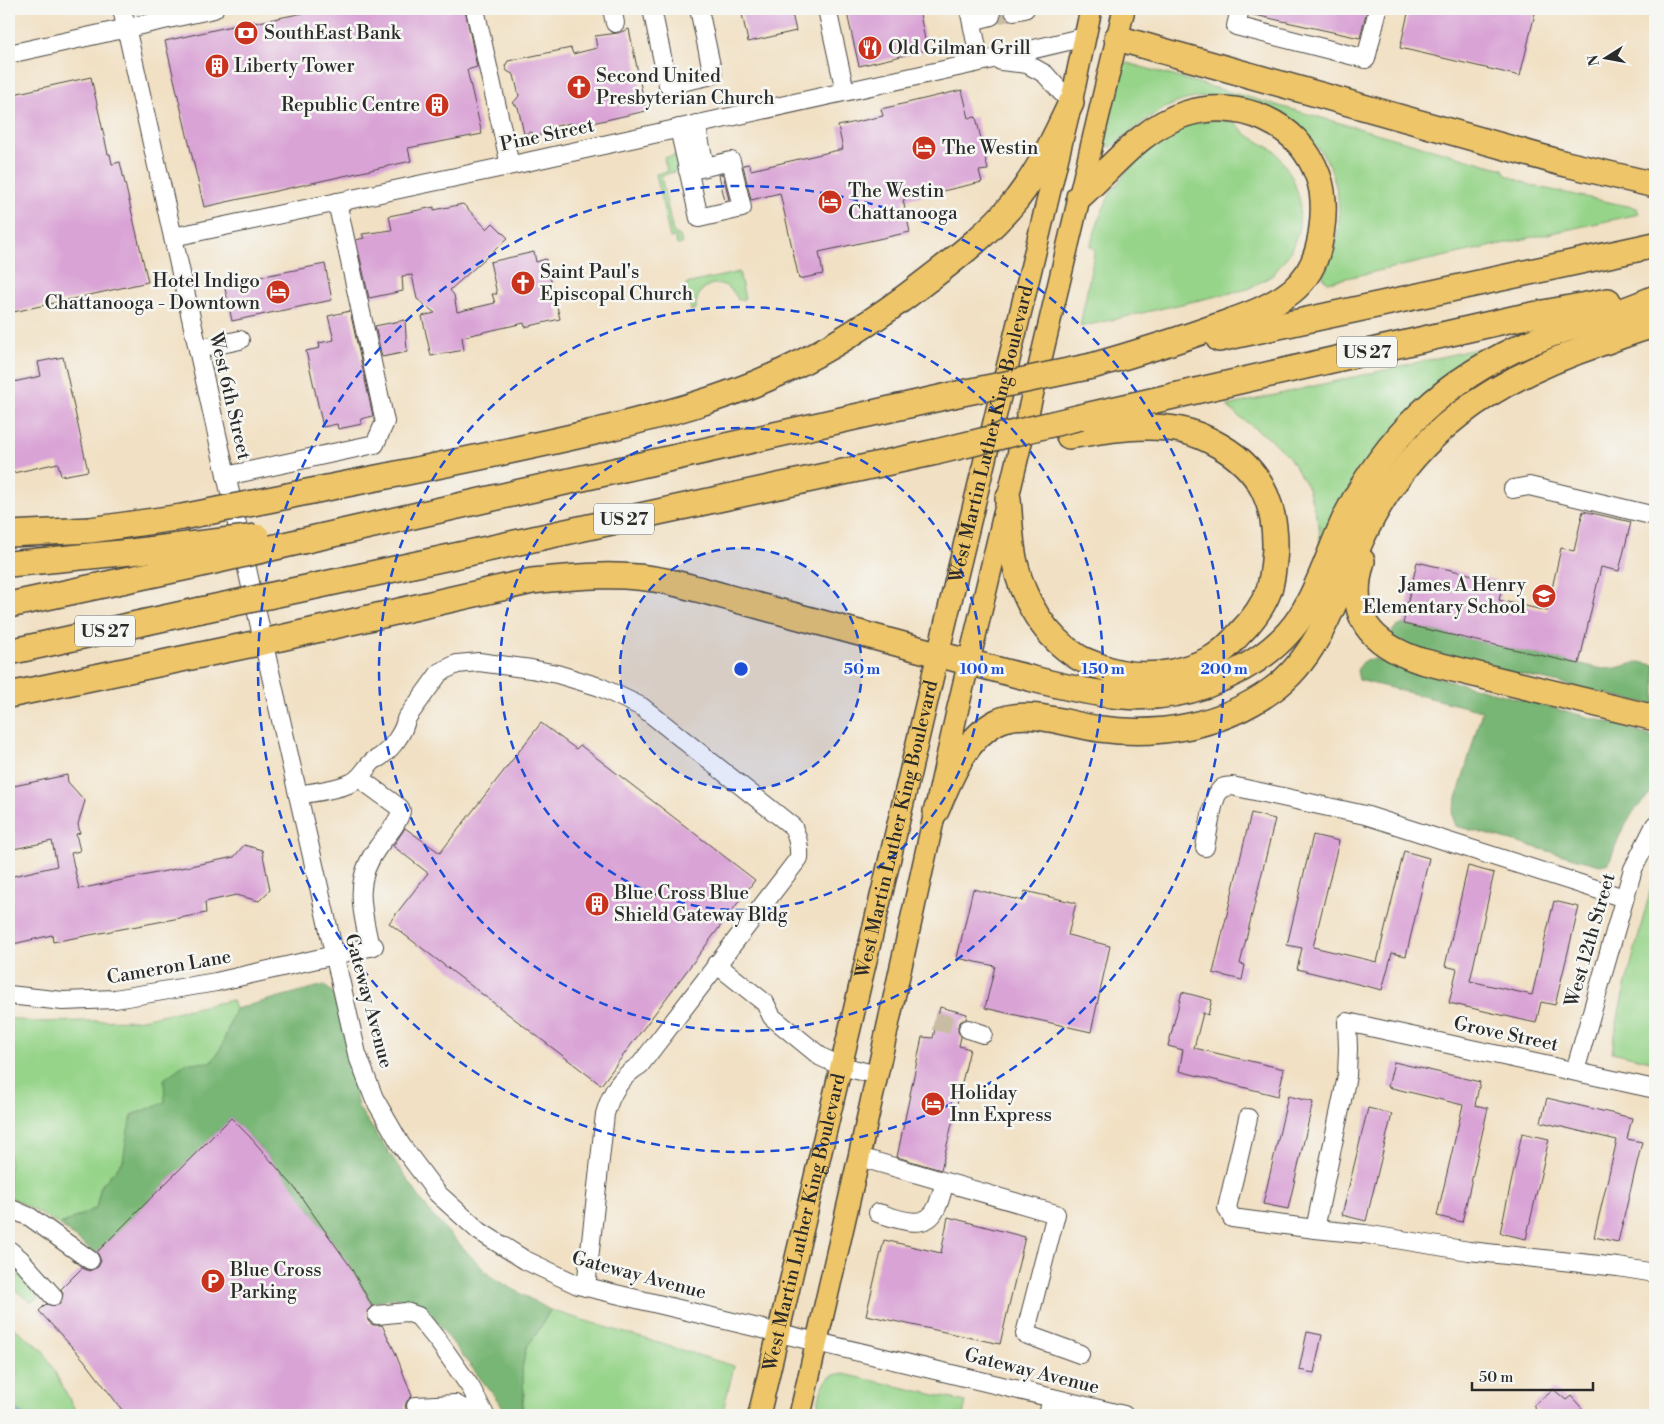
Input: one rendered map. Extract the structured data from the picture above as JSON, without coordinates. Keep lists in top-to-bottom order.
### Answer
{
  "streets": {
    "highway": ["US 27"],
    "main road": ["West Martin Luther King Boulevard"],
    "street": [
      "Pine Street",
      "West 6th Street",
      "West 12th Street",
      "Cameron Lane",
      "Gateway Avenue",
      "Grove Street"
    ]
  },
  "crossings": [
    ["Pine Street", "West 6th Street"],
    ["Pine Street", "West Martin Luther King Boulevard"],
    ["West 6th Street", "Gateway Avenue"],
    ["West Martin Luther King Boulevard", "Gateway Avenue"],
    ["West 12th Street", "Grove Street"],
    ["Cameron Lane", "Gateway Avenue"]
  ],
  "places": {
    "bank": ["SouthEast Bank"],
    "restaurant": ["Old Gilman Grill"],
    "building": ["Liberty Tower", "Republic Centre", "Blue Cross Blue Shield Gateway Bldg"],
    "church": ["Second United Presbyterian Church", "Saint Paul's Episcopal Church"],
    "hotel": [
      "The Westin",
      "The Westin Chattanooga",
      "Hotel Indigo Chattanooga - Downtown",
      "Holiday Inn Express"
    ],
    "school or university": ["James A Henry Elementary School"],
    "parking": ["Blue Cross Parking"]
  },
  "scale_bar": "50 m",
  "north": "left",
  "rings": [
    "50 m",
    "100 m",
    "150 m",
    "200 m"
  ]
}
